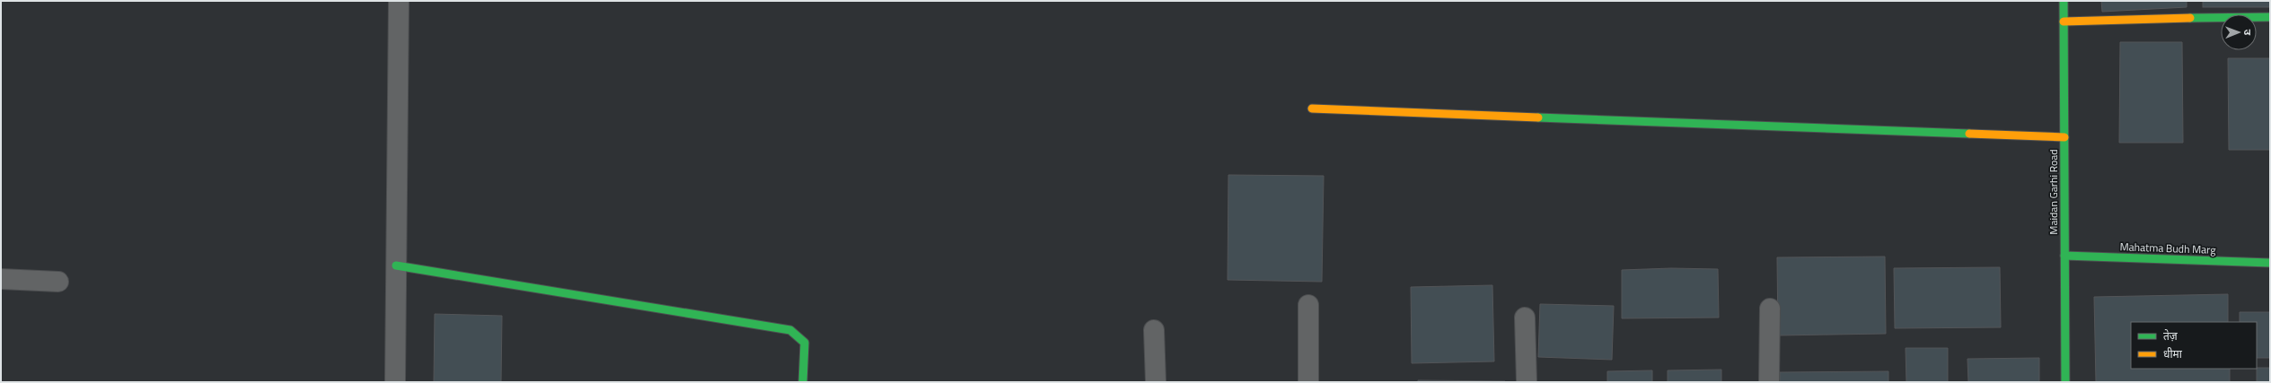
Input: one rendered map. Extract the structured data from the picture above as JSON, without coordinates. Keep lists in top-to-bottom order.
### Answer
{
  "streets": {
    "street": ["Maidan Garhi Road", "Mahatma Budh Marg"]
  },
  "crossings": [
    ["Maidan Garhi Road", "Mahatma Budh Marg"]
  ],
  "legend": ["तेज़", "धीमा"],
  "north": "right"
}
